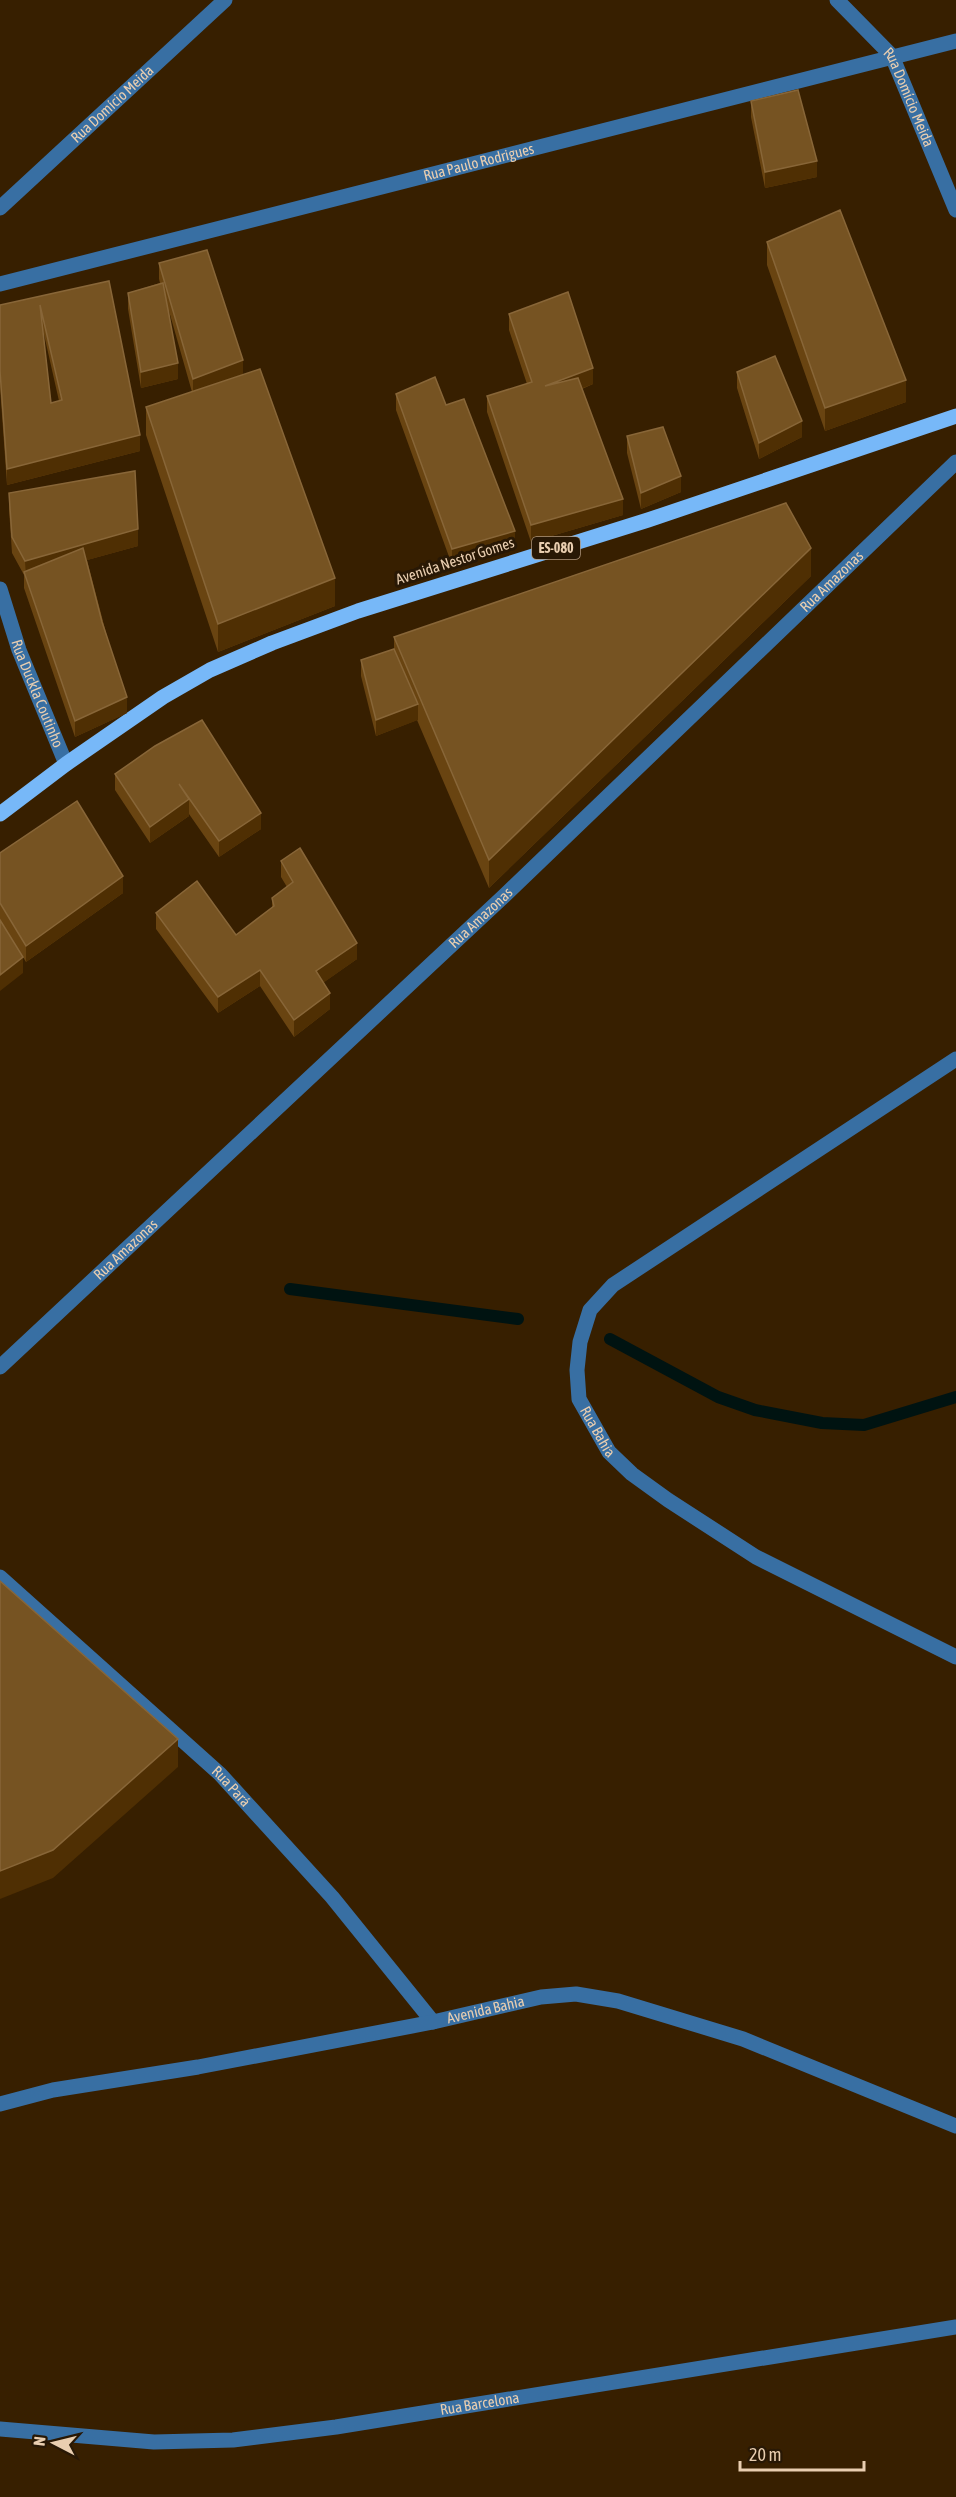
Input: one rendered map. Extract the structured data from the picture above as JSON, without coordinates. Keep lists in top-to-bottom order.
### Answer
{
  "streets": {
    "main road": ["ES-080", "Avenida Nestor Gomes"],
    "street": [
      "Rua Domício Meida",
      "Rua Paulo Rodrigues",
      "Rua Amazonas",
      "Rua Duckla Coutinho",
      "Rua Bahia",
      "Rua Pará",
      "Avenida Bahia",
      "Rua Barcelona"
    ]
  },
  "crossings": [
    ["Rua Domício Meida", "Rua Paulo Rodrigues"],
    ["Avenida Nestor Gomes", "Rua Duckla Coutinho"],
    ["Rua Pará", "Avenida Bahia"]
  ],
  "scale_bar": "20 m",
  "north": "left"
}
